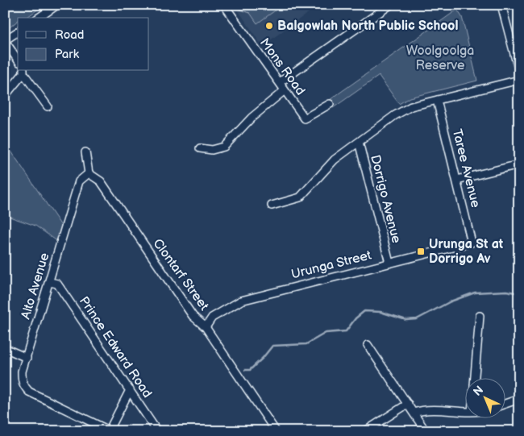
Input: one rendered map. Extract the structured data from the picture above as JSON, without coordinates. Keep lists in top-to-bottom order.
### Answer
{
  "streets": {
    "street": [
      "Mons Road",
      "Taree Avenue",
      "Dorrigo Avenue",
      "Urunga Street",
      "Clontarf Street",
      "Alto Avenue",
      "Prince Edward Road"
    ]
  },
  "crossings": [
    ["Taree Avenue", "Urunga Street"],
    ["Dorrigo Avenue", "Urunga Street"],
    ["Urunga Street", "Clontarf Street"],
    ["Clontarf Street", "Alto Avenue"],
    ["Alto Avenue", "Prince Edward Road"]
  ],
  "parks": ["Woolgoolga Reserve"],
  "places": {
    "other": ["Balgowlah North Public School"],
    "transit": ["Urunga St at Dorrigo Av"]
  },
  "legend": ["Road", "Park"],
  "north": "top left"
}
